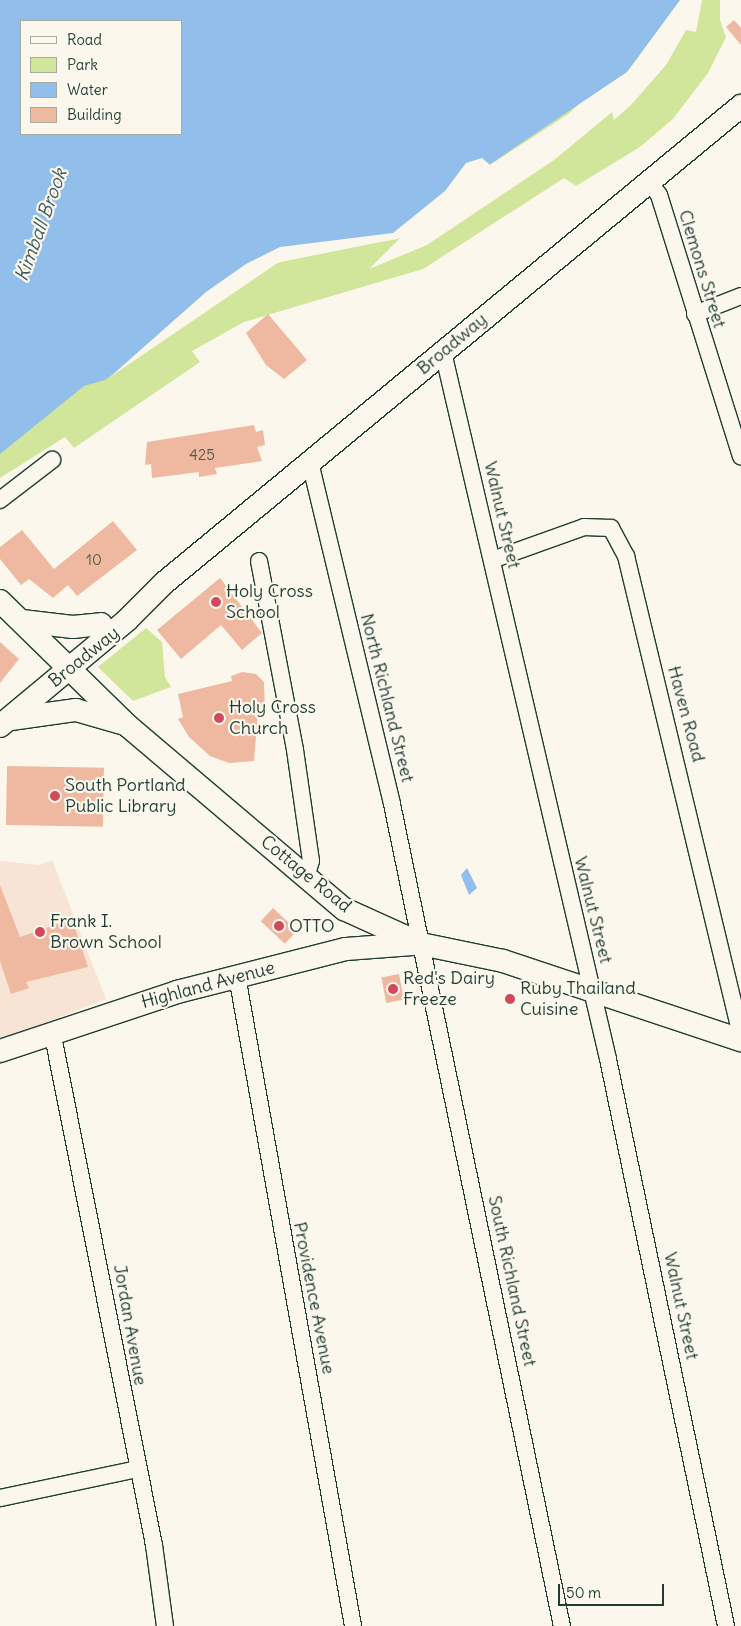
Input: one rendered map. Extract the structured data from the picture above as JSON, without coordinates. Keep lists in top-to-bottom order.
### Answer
{
  "streets": {
    "street": [
      "Clemons Street",
      "Broadway",
      "Walnut Street",
      "North Richland Street",
      "Haven Road",
      "Cottage Road",
      "Highland Avenue",
      "South Richland Street",
      "Providence Avenue",
      "Jordan Avenue"
    ]
  },
  "crossings": [
    ["Clemons Street", "Broadway"],
    ["Broadway", "Walnut Street"],
    ["Broadway", "North Richland Street"],
    ["Broadway", "Cottage Road"],
    ["Walnut Street", "Haven Road"],
    ["Walnut Street", "Cottage Road"],
    ["North Richland Street", "Cottage Road"],
    ["North Richland Street", "Highland Avenue"],
    ["North Richland Street", "South Richland Street"],
    ["Cottage Road", "Highland Avenue"],
    ["Cottage Road", "South Richland Street"],
    ["Highland Avenue", "South Richland Street"],
    ["Highland Avenue", "Providence Avenue"],
    ["Highland Avenue", "Jordan Avenue"]
  ],
  "water": ["Kimball Brook"],
  "places": [
    "Holy Cross School",
    "Holy Cross Church",
    "South Portland Public Library",
    "OTTO",
    "Frank I. Brown School",
    "Red's Dairy Freeze",
    "Ruby Thailand Cuisine"
  ],
  "house_numbers": ["425", "10"],
  "legend": [
    "Road",
    "Park",
    "Water",
    "Building"
  ],
  "scale_bar": "50 m"
}
